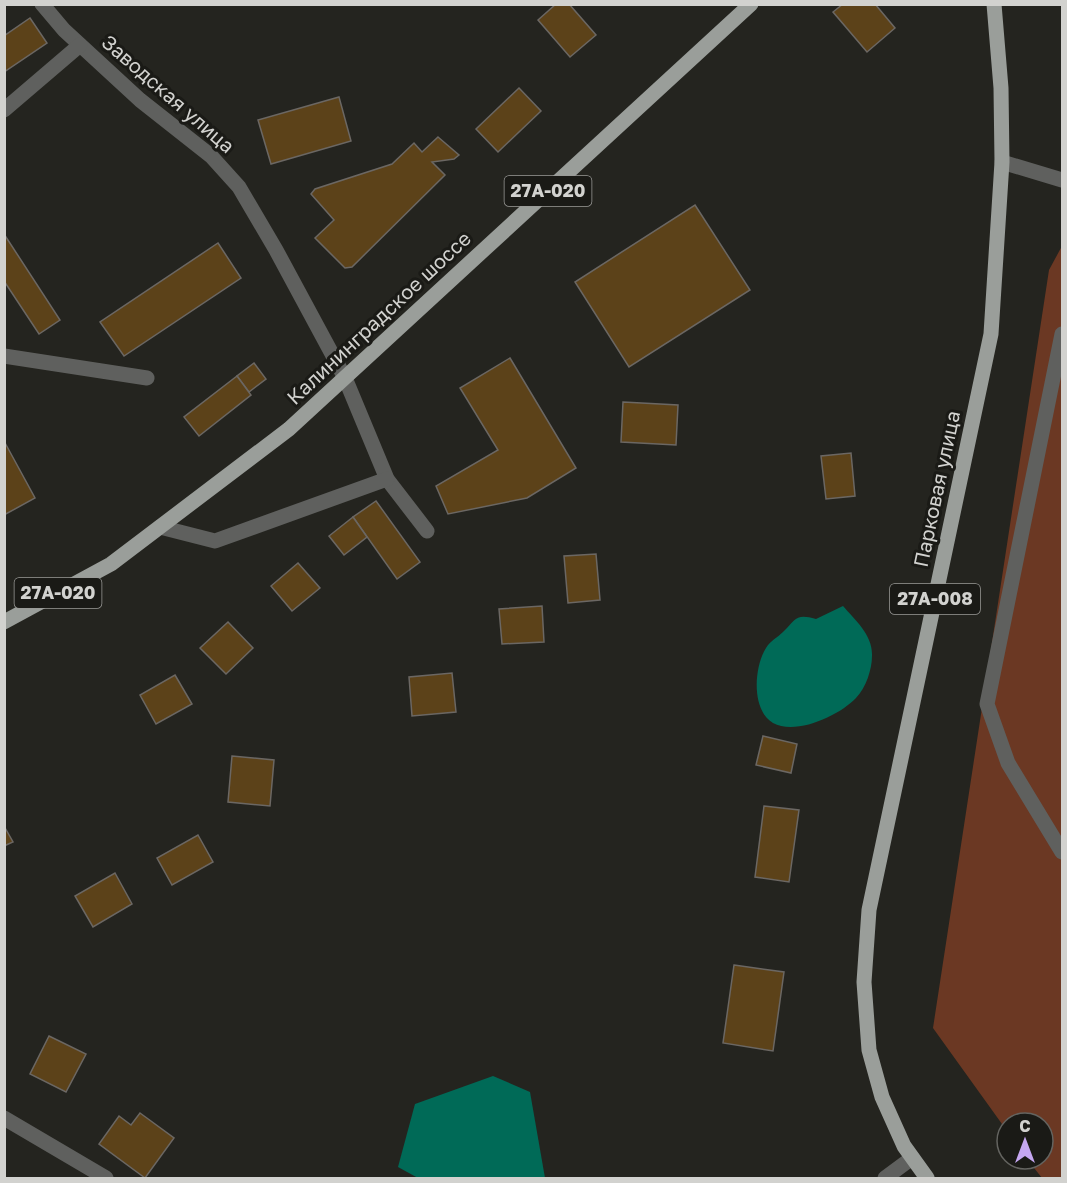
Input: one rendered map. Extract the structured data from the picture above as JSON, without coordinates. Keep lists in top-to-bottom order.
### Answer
{
  "streets": {
    "main road": [
      "27А-020",
      "Калининградское шоссе",
      "Парковая улица",
      "27А-008"
    ],
    "street": ["Заводская улица"]
  },
  "crossings": [
    ["Заводская улица", "Калининградское шоссе"]
  ],
  "north": "top"
}
